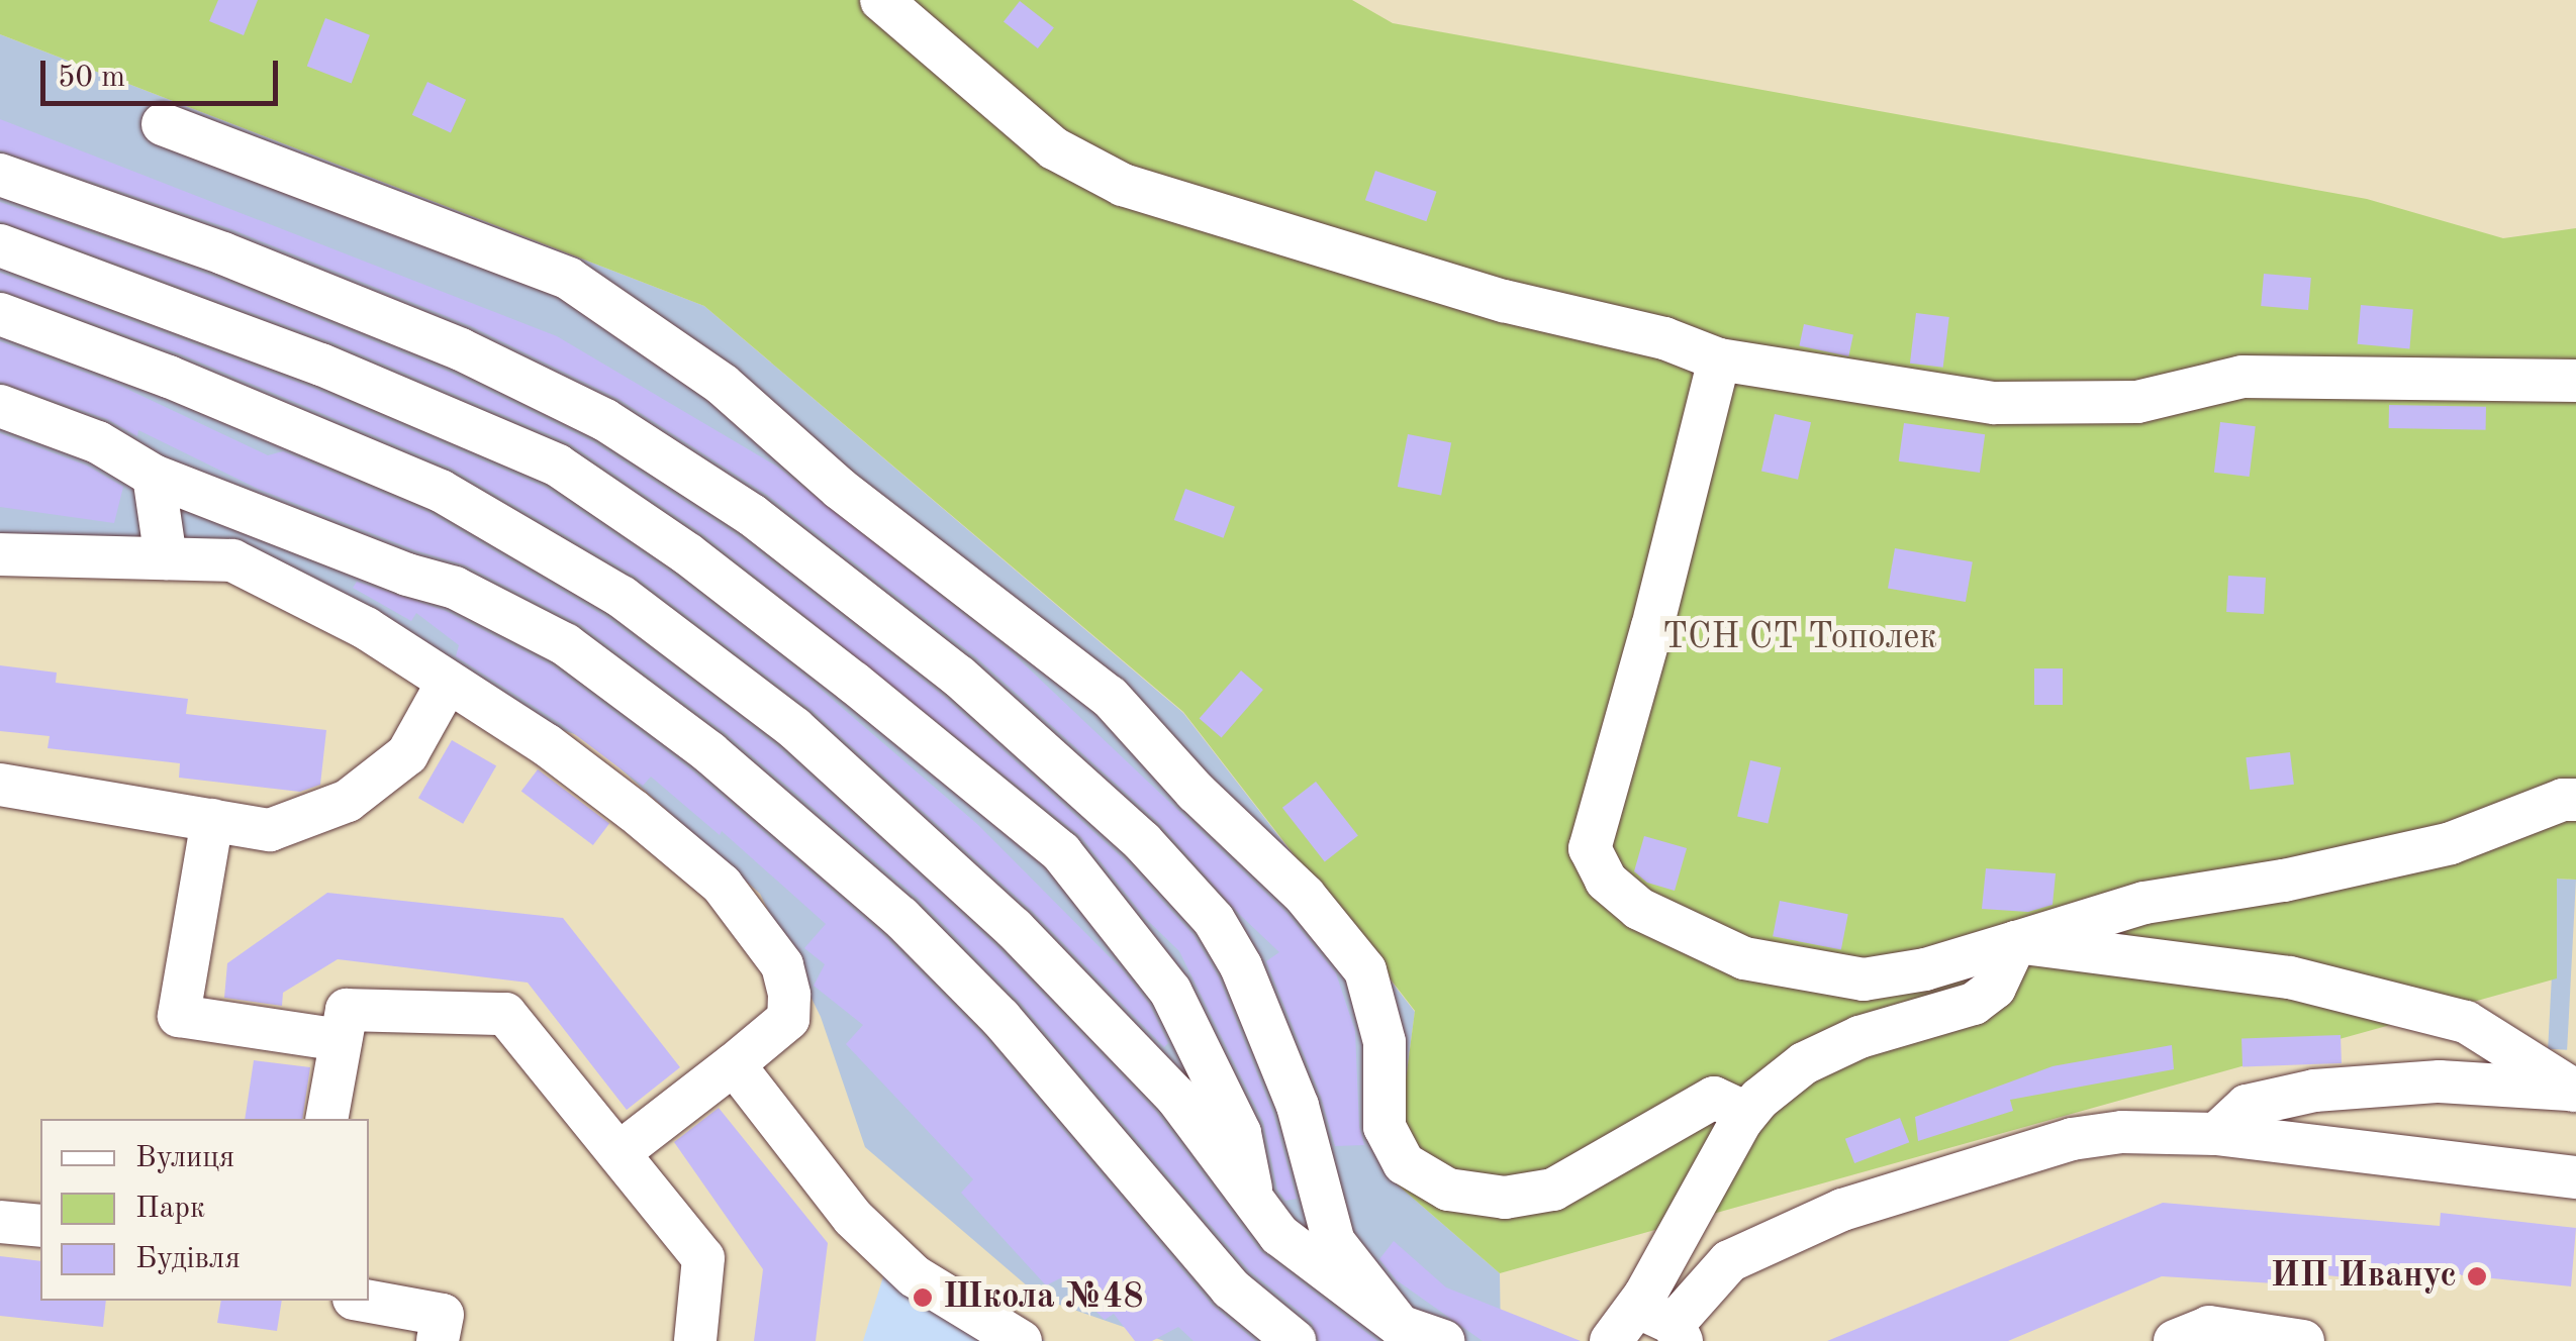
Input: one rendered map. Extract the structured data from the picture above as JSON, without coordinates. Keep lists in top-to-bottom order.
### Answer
{
  "parks": ["ТСН СТ Тополек"],
  "places": ["ИП Иванус", "Школа №48"],
  "legend": ["Вулиця", "Парк", "Будівля"],
  "scale_bar": "50 m"
}
